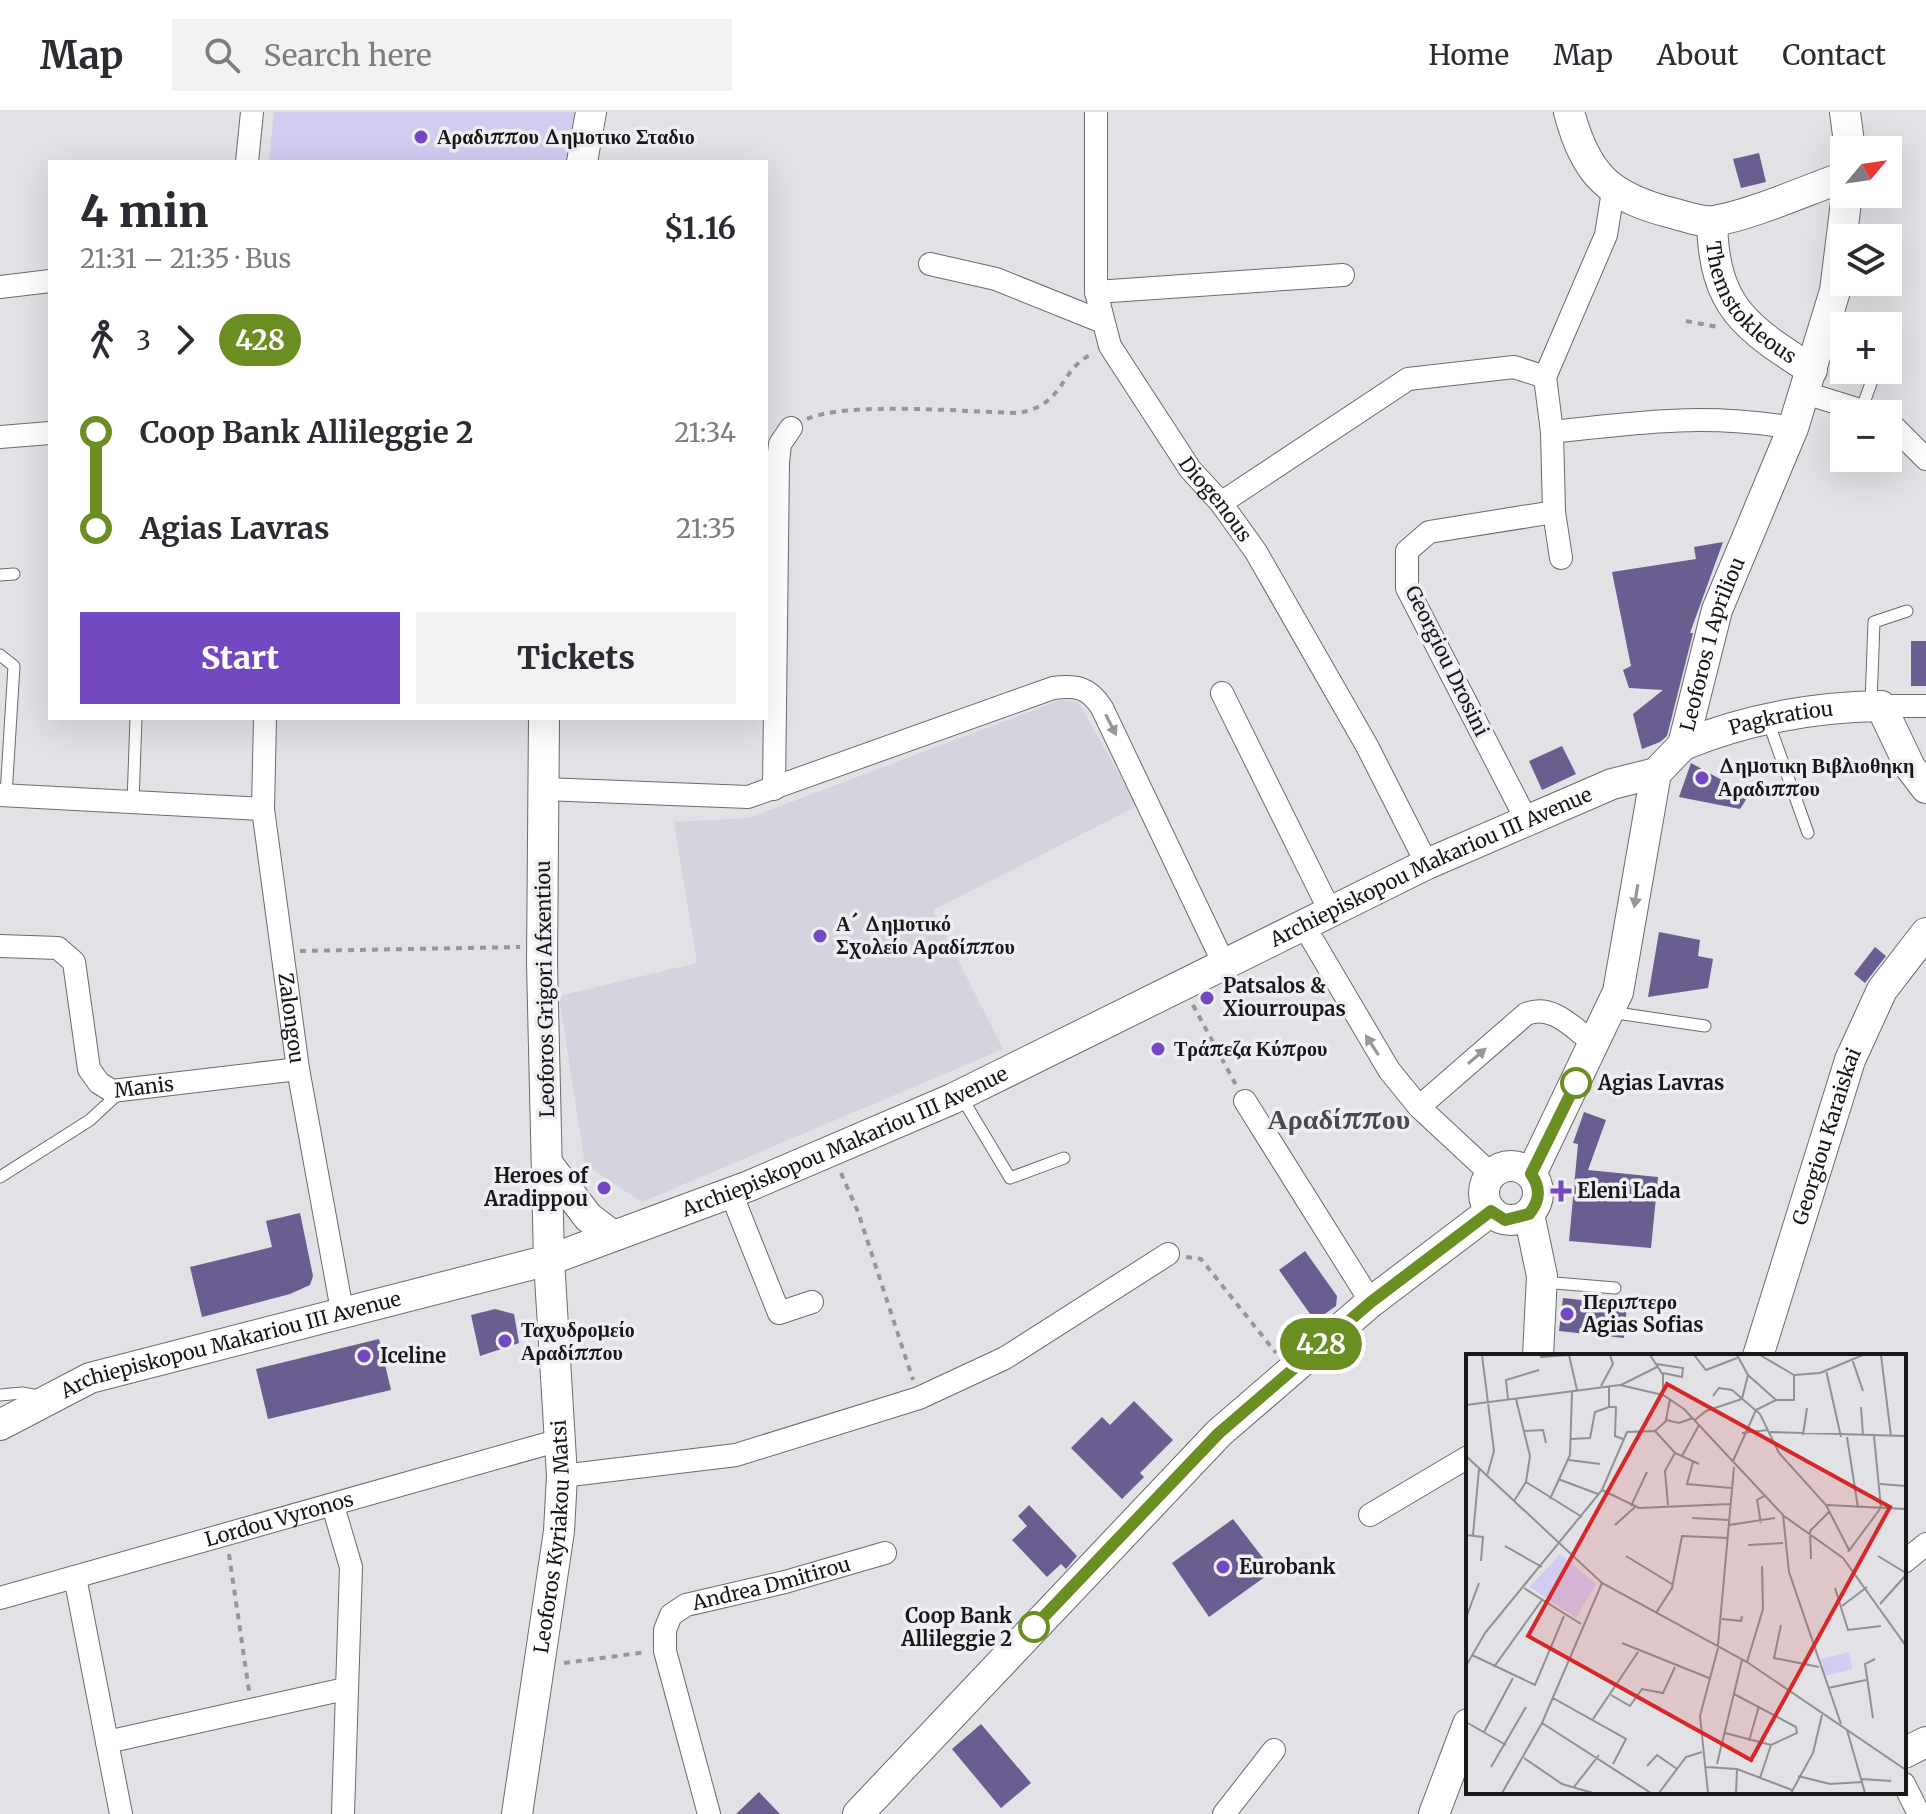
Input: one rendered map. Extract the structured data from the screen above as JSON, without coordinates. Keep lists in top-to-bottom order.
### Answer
{
  "streets": {
    "main road": [
      "Themstokleous",
      "Leoforos 1 Apriliou",
      "Pagkratiou",
      "Archiepiskopou Makariou III Avenue",
      "Leoforos Grigori Afxentiou",
      "Georgiou Karaiskai",
      "Leoforos Kyriakou Matsi"
    ],
    "street": [
      "Diogenous",
      "Georgiou Drosini",
      "Zalongou",
      "Manis",
      "Lordou Vyronos",
      "Andrea Dmitirou"
    ]
  },
  "crossings": [
    ["Themstokleous", "Leoforos 1 Apriliou"],
    ["Diogenous", "Archiepiskopou Makariou III Avenue"],
    ["Leoforos 1 Apriliou", "Pagkratiou"],
    ["Leoforos 1 Apriliou", "Archiepiskopou Makariou III Avenue"],
    ["Georgiou Drosini", "Archiepiskopou Makariou III Avenue"],
    ["Archiepiskopou Makariou III Avenue", "Leoforos Grigori Afxentiou"],
    ["Archiepiskopou Makariou III Avenue", "Zalongou"],
    ["Archiepiskopou Makariou III Avenue", "Leoforos Kyriakou Matsi"],
    ["Leoforos Grigori Afxentiou", "Leoforos Kyriakou Matsi"],
    ["Zalongou", "Manis"],
    ["Lordou Vyronos", "Leoforos Kyriakou Matsi"]
  ],
  "districts": ["Αραδίππου"],
  "places": {
    "other": [
      "Αραδιππου Δημοτικο Σταδιο",
      "Δημοτικη Βιβλιοθηκη Αραδιππου",
      "Α´ Δημοτικό Σχολείο Αραδίππου",
      "Patsalos & Xiourroupas",
      "Τράπεζα Κύπρου",
      "Agias Lavras",
      "Heroes of Aradippou",
      "Περιπτερο Agias Sofias",
      "Ταχυδρομείο Αραδίππου",
      "Iceline",
      "Eurobank",
      "Coop Bank Allileggie 2"
    ],
    "health": ["Eleni Lada"]
  },
  "lines": ["bus line 428"],
  "north": "top right",
  "page": {
    "header": "Map",
    "search": "Search here",
    "nav": [
      "Home",
      "Map",
      "About",
      "Contact"
    ],
    "on_map": "428",
    "map_buttons": ["+", "−"],
    "heading": ["4 min", "21:31 – 21:35 · Bus", "$1.16"],
    "legs": ["3", "428"],
    "list": [
      {
        "name": "Coop Bank Allileggie 2",
        "value": "21:34"
      },
      {
        "name": "Agias Lavras",
        "value": "21:35"
      }
    ],
    "buttons": ["Start", "Tickets"]
  }
}
